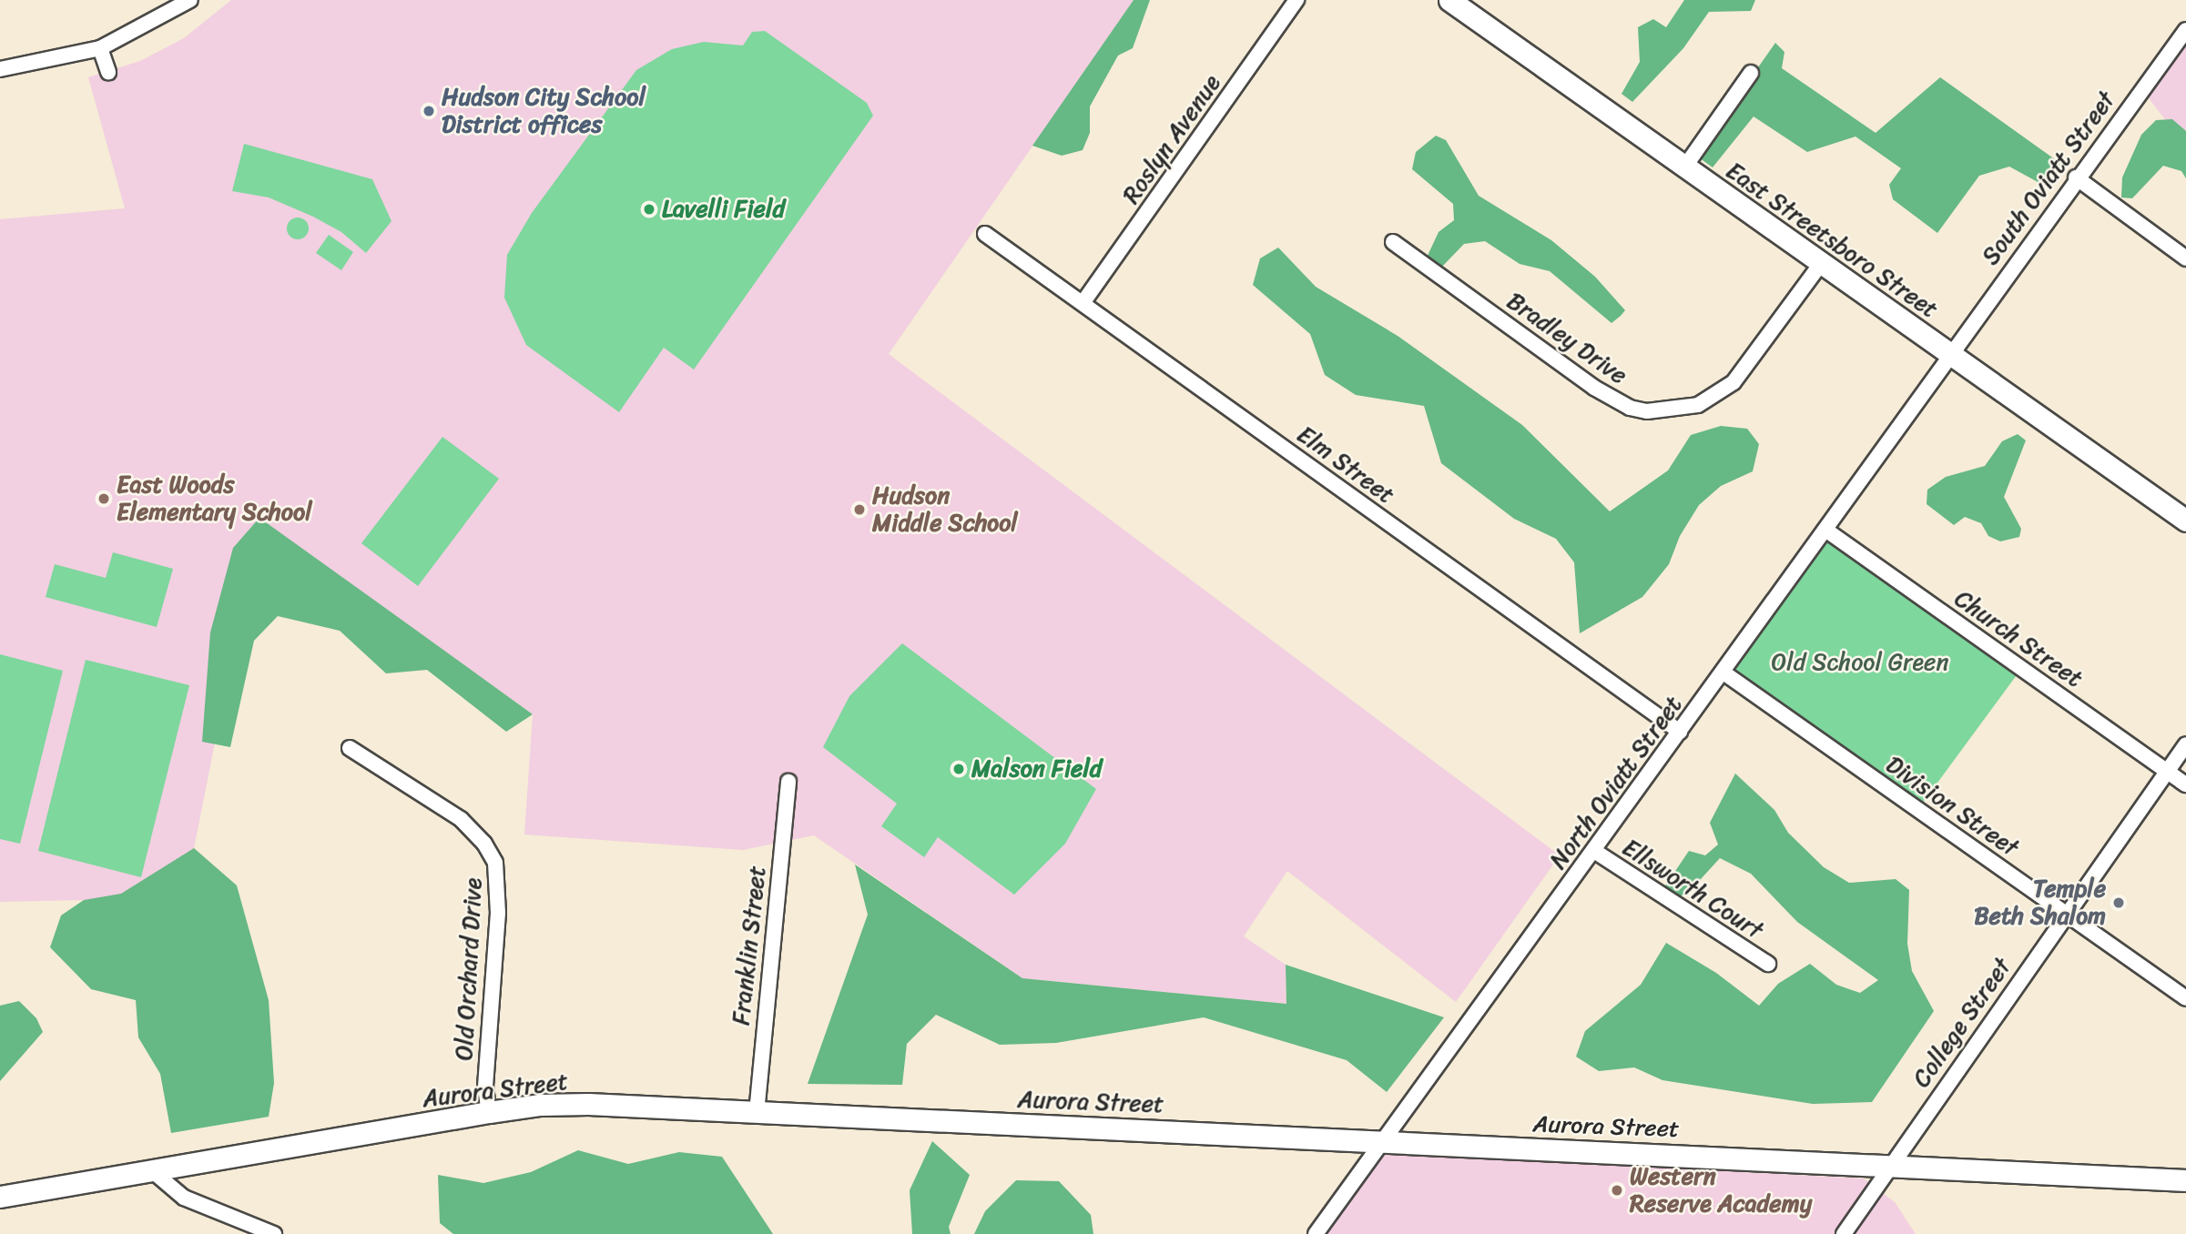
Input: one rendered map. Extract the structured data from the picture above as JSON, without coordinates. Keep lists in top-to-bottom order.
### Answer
{
  "streets": {
    "street": [
      "Roslyn Avenue",
      "South Oviatt Street",
      "East Streetsboro Street",
      "Bradley Drive",
      "Elm Street",
      "Church Street",
      "North Oviatt Street",
      "Division Street",
      "Ellsworth Court",
      "Franklin Street",
      "Old Orchard Drive",
      "College Street",
      "Aurora Street"
    ]
  },
  "crossings": [
    ["Roslyn Avenue", "Elm Street"],
    ["South Oviatt Street", "East Streetsboro Street"],
    ["South Oviatt Street", "North Oviatt Street"],
    ["East Streetsboro Street", "Bradley Drive"],
    ["East Streetsboro Street", "North Oviatt Street"],
    ["Elm Street", "North Oviatt Street"],
    ["Church Street", "North Oviatt Street"],
    ["Church Street", "College Street"],
    ["North Oviatt Street", "Division Street"],
    ["North Oviatt Street", "Ellsworth Court"],
    ["North Oviatt Street", "Aurora Street"],
    ["Division Street", "College Street"],
    ["Franklin Street", "Aurora Street"],
    ["Old Orchard Drive", "Aurora Street"],
    ["College Street", "Aurora Street"]
  ],
  "parks": ["Old School Green"],
  "places": [
    "Hudson City School District offices",
    "Lavelli Field",
    "East Woods Elementary School",
    "Hudson Middle School",
    "Malson Field",
    "Temple Beth Shalom",
    "Western Reserve Academy"
  ]
}
